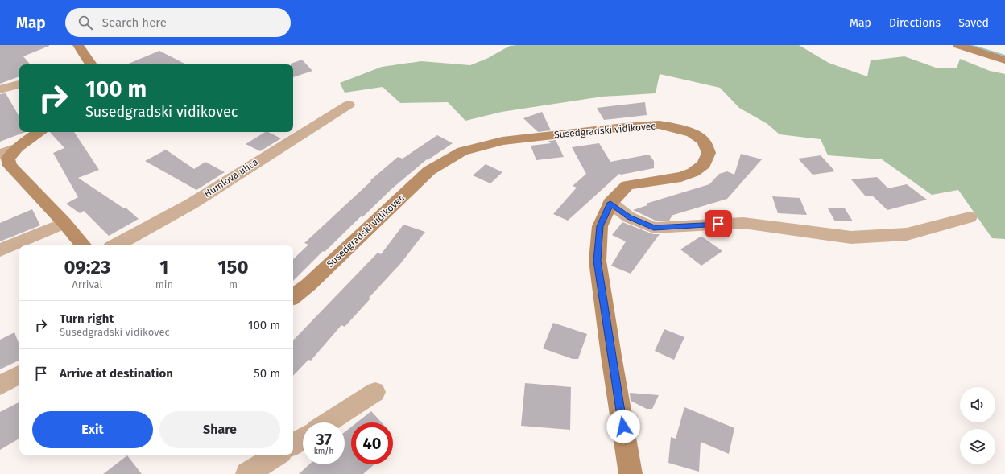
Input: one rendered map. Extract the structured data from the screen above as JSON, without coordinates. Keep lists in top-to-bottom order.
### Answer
{
  "streets": {
    "street": ["Susedgradski vidikovec", "Humlova ulica"]
  },
  "page": {
    "header": "Map",
    "search": "Search here",
    "nav": ["Map", "Directions", "Saved"],
    "turn": ["100 m", "Susedgradski vidikovec"],
    "eta": [
      "09:23",
      "Arrival",
      "1",
      "min",
      "150",
      "m"
    ],
    "list": [
      {
        "name": "Turn right",
        "note": "Susedgradski vidikovec",
        "value": "100 m"
      },
      {
        "name": "Arrive at destination",
        "value": "50 m"
      }
    ],
    "buttons": ["Exit", "Share"],
    "speed": "37 km/h",
    "limit": "40"
  }
}
